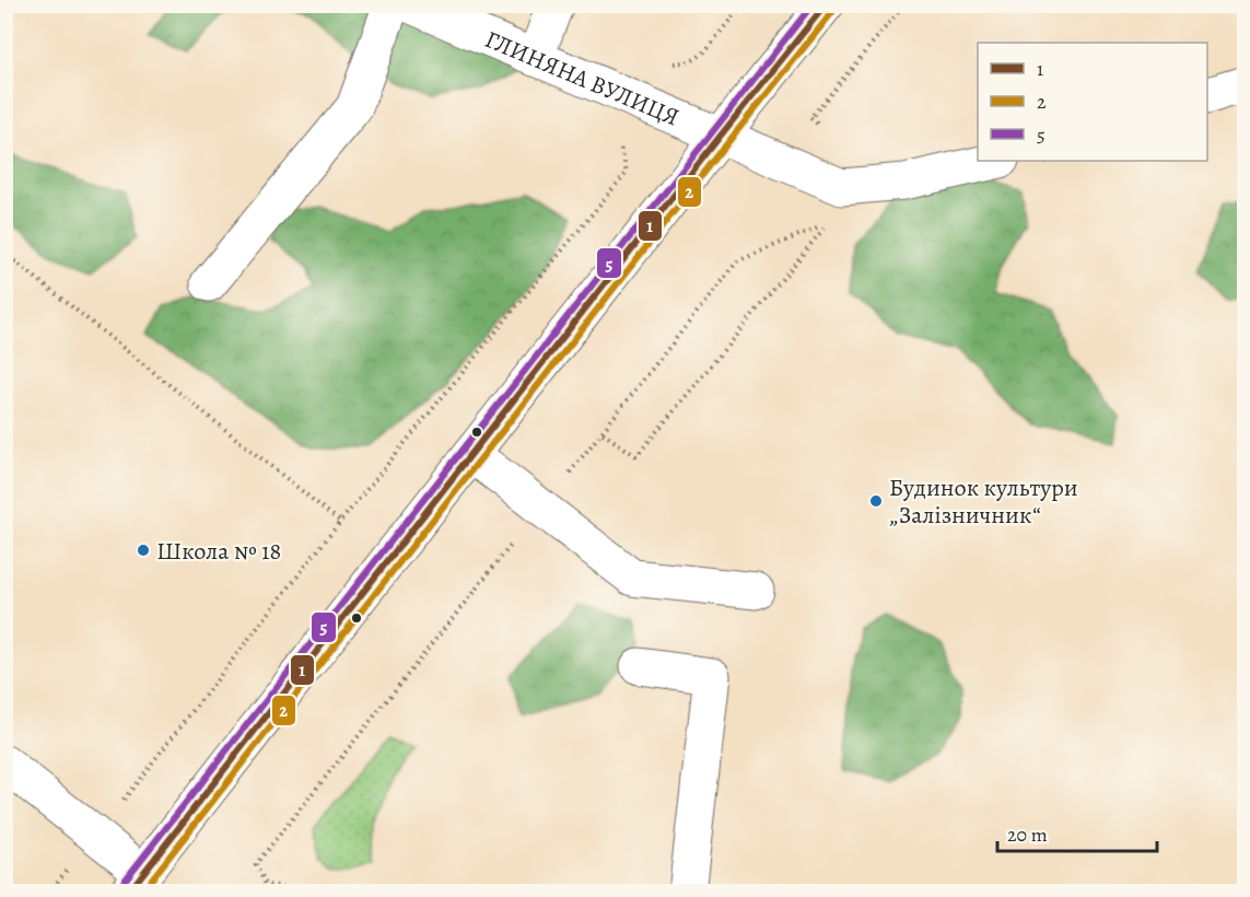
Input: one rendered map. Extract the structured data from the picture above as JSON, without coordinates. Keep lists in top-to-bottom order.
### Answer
{
  "streets": {
    "main road": ["ГЛИНЯНА ВУЛИЦЯ"]
  },
  "places": ["Будинок культури „Залізничник“", "Школа № 18"],
  "lines": ["transit line 1", "transit line 5", "transit line 2"],
  "legend": ["1", "2", "5"],
  "scale_bar": "20 m"
}
